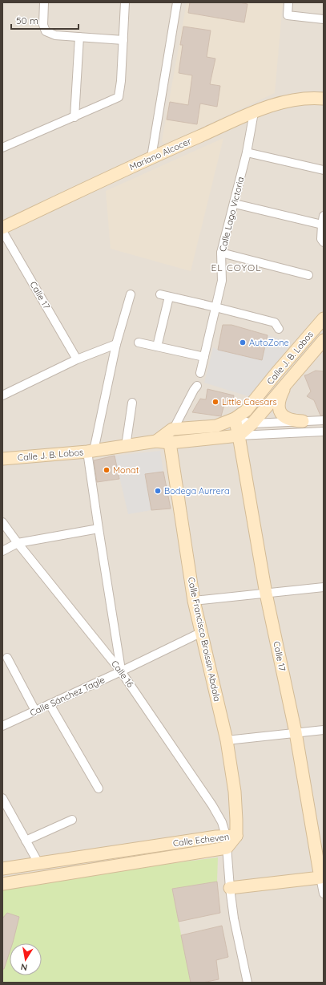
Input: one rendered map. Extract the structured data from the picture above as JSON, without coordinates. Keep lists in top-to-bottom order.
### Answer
{
  "streets": {
    "street": [
      "Mariano Alcocer",
      "Calle Lago Victoria",
      "Calle 17",
      "Calle J. B. Lobos",
      "Calle Francisco Broissin Abdala",
      "Calle 16",
      "Calle Sánchez Tagle",
      "Calle Echeven"
    ]
  },
  "crossings": [
    ["Mariano Alcocer", "Calle Lago Victoria"],
    ["Calle 17", "Calle J. B. Lobos"],
    ["Calle J. B. Lobos", "Calle Francisco Broissin Abdala"],
    ["Calle Francisco Broissin Abdala", "Calle 16"],
    ["Calle Francisco Broissin Abdala", "Calle Sánchez Tagle"],
    ["Calle Francisco Broissin Abdala", "Calle Echeven"],
    ["Calle 16", "Calle Sánchez Tagle"],
    ["Calle 16", "Calle Echeven"]
  ],
  "districts": ["EL COYOL"],
  "places": [
    "AutoZone",
    "Little Caesars",
    "Monat",
    "Bodega Aurrera"
  ],
  "scale_bar": "50 m",
  "north": "bottom"
}
